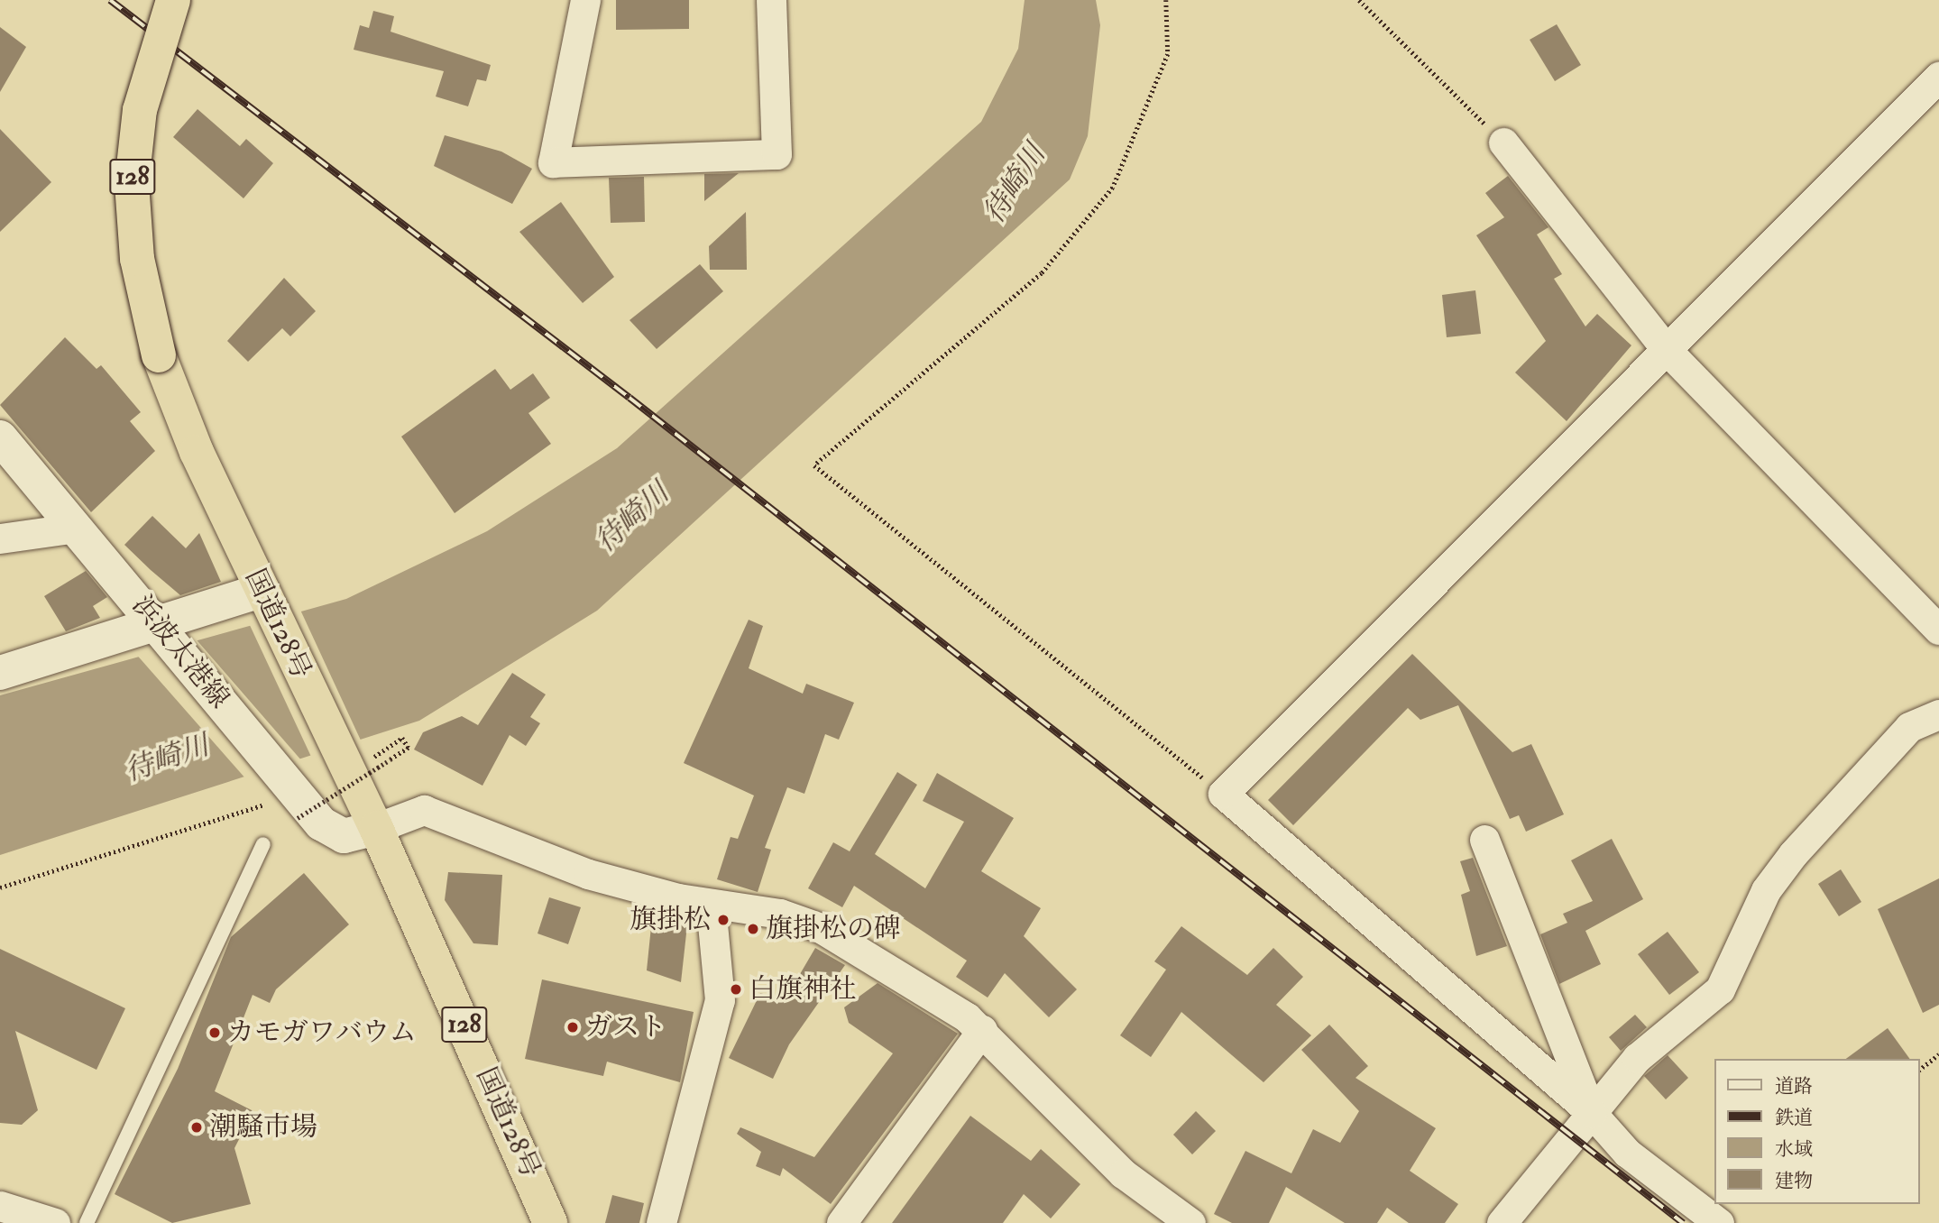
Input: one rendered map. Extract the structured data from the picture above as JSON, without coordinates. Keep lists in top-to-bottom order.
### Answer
{
  "streets": {
    "highway": ["128", "国道128号"],
    "main road": ["浜波太港線"]
  },
  "crossings": [
    ["国道128号", "浜波太港線"]
  ],
  "water": ["待崎川"],
  "places": [
    "旗掛松",
    "旗掛松の碑",
    "白旗神社",
    "ガスト",
    "カモガワバウム",
    "潮騒市場"
  ],
  "legend": [
    "道路",
    "鉄道",
    "水域",
    "建物"
  ]
}
